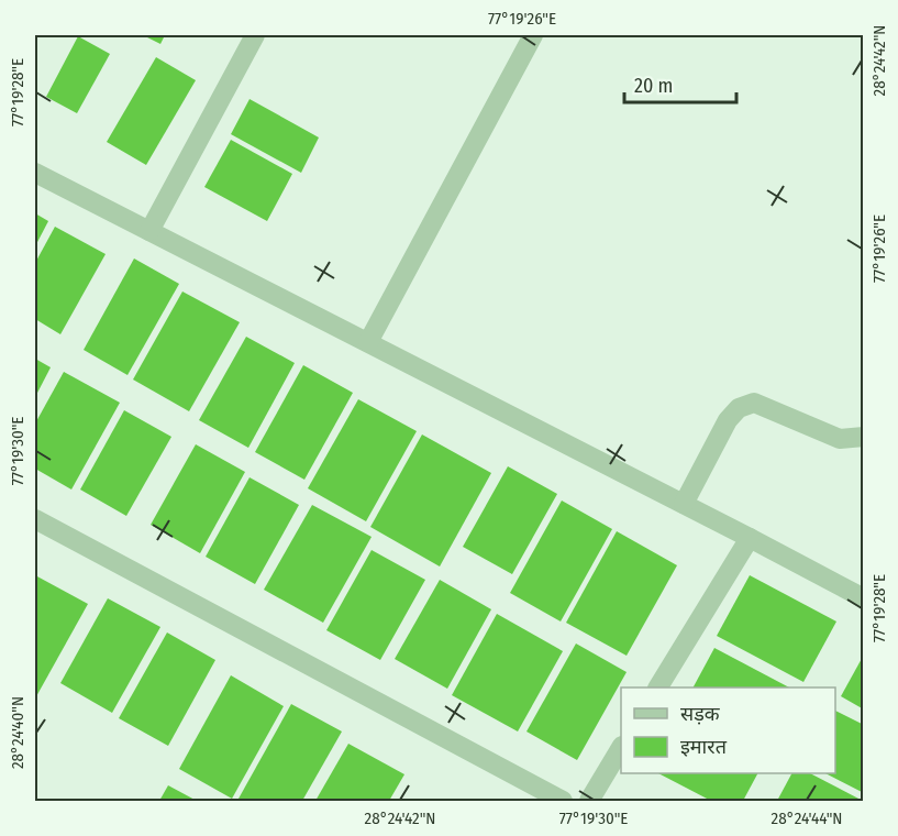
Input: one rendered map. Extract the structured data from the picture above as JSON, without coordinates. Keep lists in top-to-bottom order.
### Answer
{
  "legend": ["सड़क", "इमारत"],
  "scale_bar": "20 m",
  "coordinates": [
    "77°19'26\"E",
    "28°24'42\"N",
    "77°19'28\"E",
    "77°19'30\"E",
    "28°24'40\"N",
    "28°24'44\"N"
  ]
}
